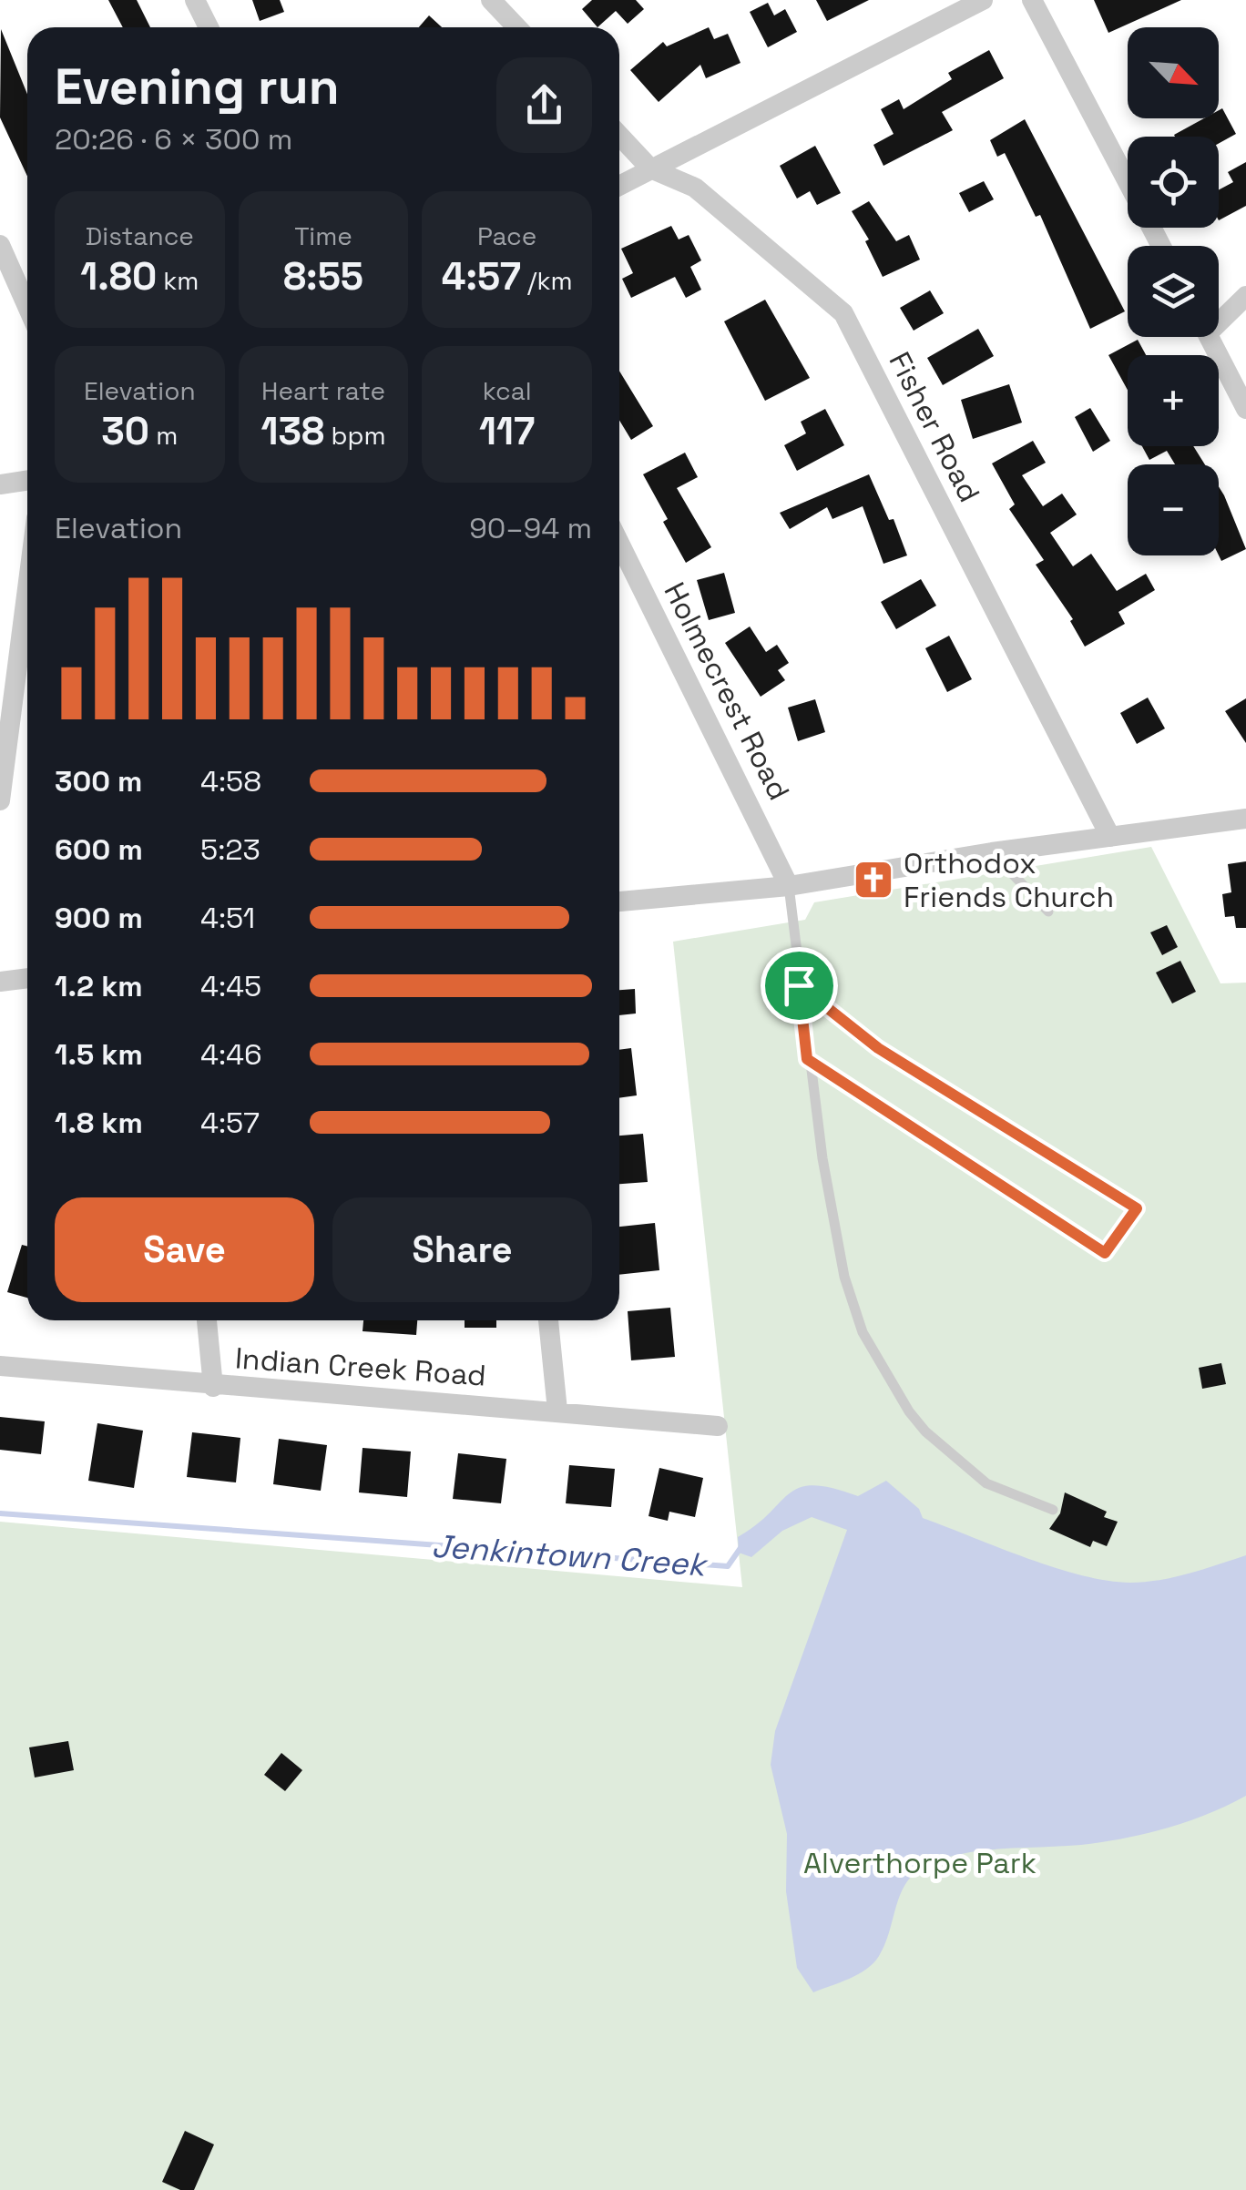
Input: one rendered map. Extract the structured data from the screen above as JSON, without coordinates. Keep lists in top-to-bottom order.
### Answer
{
  "streets": {
    "street": ["Fisher Road", "Holmecrest Road", "Indian Creek Road"]
  },
  "water": ["Jenkintown Creek"],
  "parks": ["Alverthorpe Park"],
  "places": {
    "church": ["Orthodox Friends Church"]
  },
  "north": "bottom right",
  "page": {
    "map_buttons": ["+", "−"],
    "heading": ["Evening run", "20:26 · 6 × 300 m"],
    "stats": [
      ["Distance", "1.80 km"],
      ["Time", "8:55"],
      ["Pace", "4:57 /km"],
      ["Elevation", "30 m"],
      ["Heart rate", "138 bpm"],
      ["kcal", "117"]
    ],
    "chart": ["Elevation", "90–94 m"],
    "list": [
      {
        "name": "300 m",
        "note": "4:58"
      },
      {
        "name": "600 m",
        "note": "5:23"
      },
      {
        "name": "900 m",
        "note": "4:51"
      },
      {
        "name": "1.2 km",
        "note": "4:45"
      },
      {
        "name": "1.5 km",
        "note": "4:46"
      },
      {
        "name": "1.8 km",
        "note": "4:57"
      }
    ],
    "buttons": ["Save", "Share"]
  }
}
